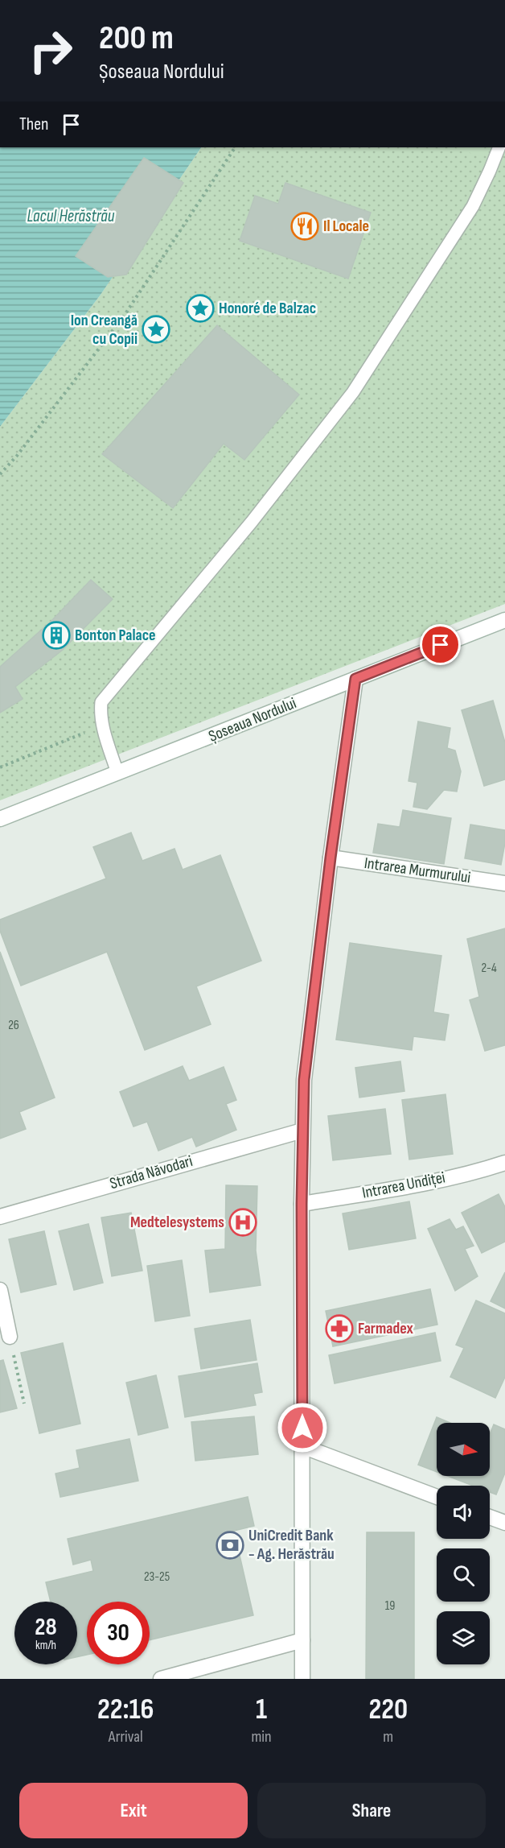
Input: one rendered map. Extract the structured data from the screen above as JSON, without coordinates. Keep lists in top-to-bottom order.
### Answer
{
  "streets": {
    "street": [
      "Șoseaua Nordului",
      "Intrarea Murmurului",
      "Strada Năvodari",
      "Intrarea Undiței"
    ]
  },
  "water": ["Lacul Herăstrău"],
  "places": {
    "restaurant": ["Il Locale"],
    "place": ["Honoré de Balzac", "Ion Creangă cu Copii"],
    "building": ["Bonton Palace"],
    "hospital": ["Medtelesystems"],
    "pharmacy": ["Farmadex"],
    "bank": ["UniCredit Bank - Ag. Herăstrău"]
  },
  "house_numbers": [
    "2-4",
    "26",
    "23-25",
    "19"
  ],
  "north": "right",
  "page": {
    "turn": ["200 m", "Șoseaua Nordului"],
    "then": "Then",
    "speed": "28 km/h",
    "limit": "30",
    "eta": [
      "22:16",
      "Arrival",
      "1",
      "min",
      "220",
      "m"
    ],
    "buttons": ["Exit", "Share"]
  }
}
